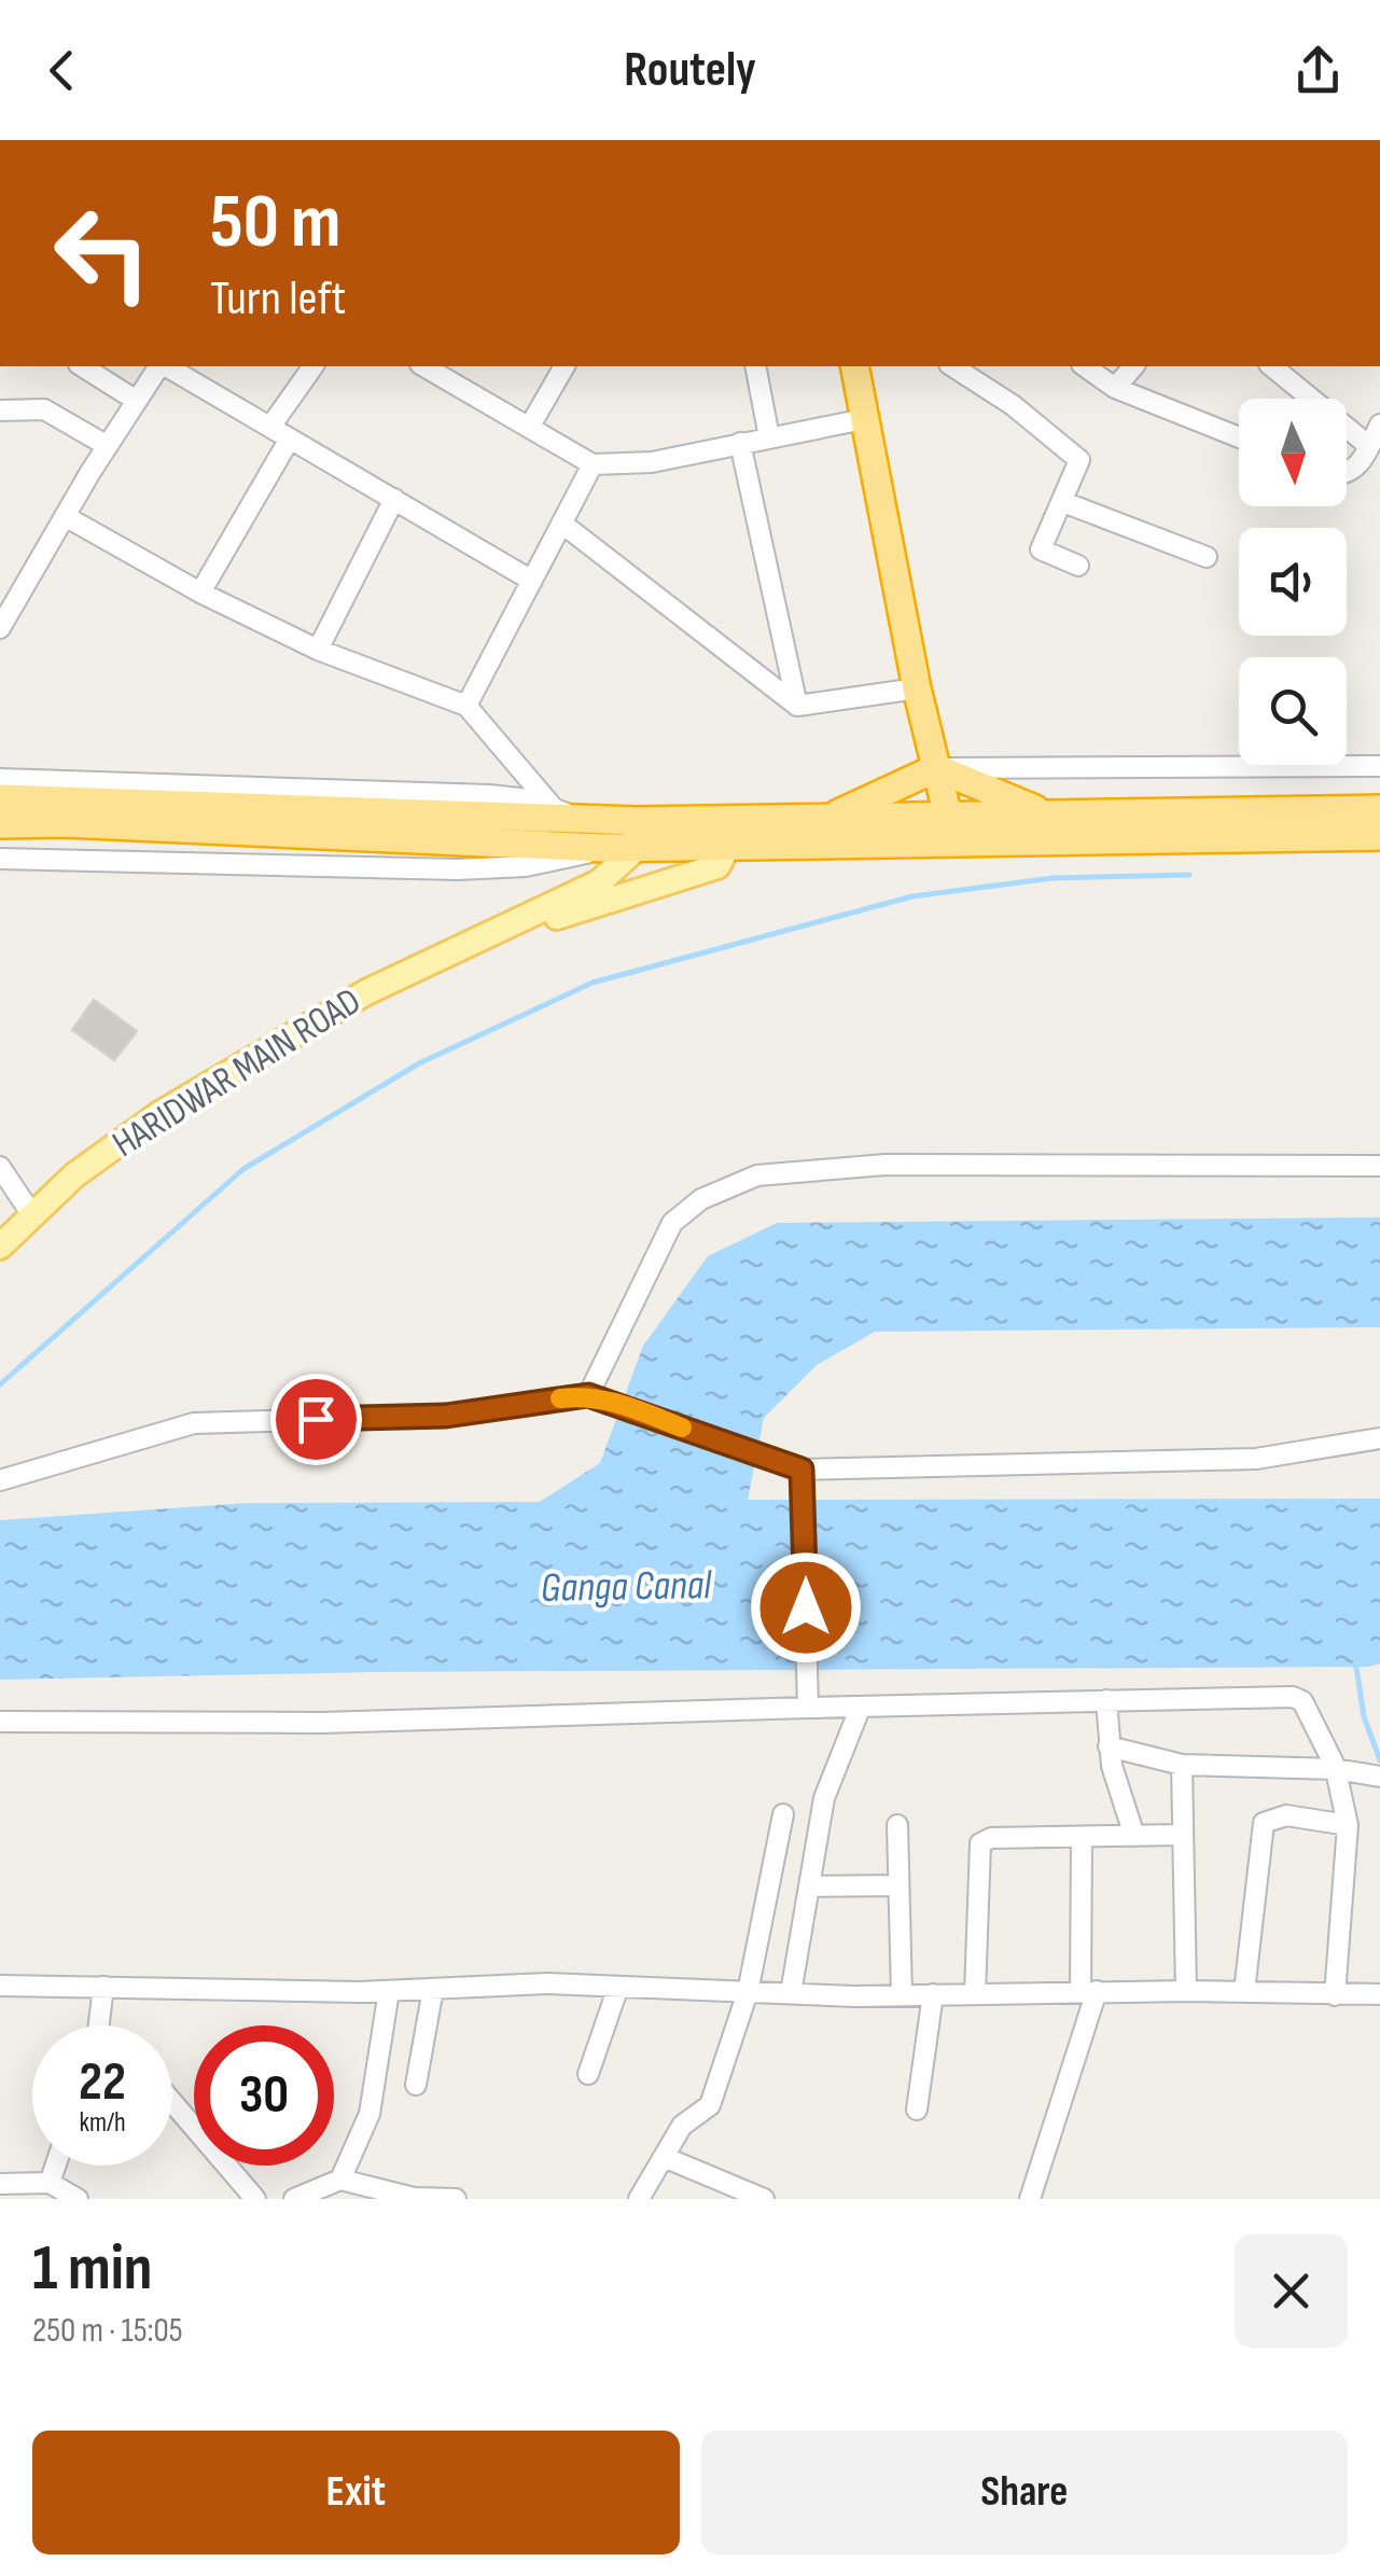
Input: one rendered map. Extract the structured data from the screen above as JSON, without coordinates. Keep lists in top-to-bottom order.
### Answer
{
  "streets": {
    "main road": ["HARIDWAR MAIN ROAD"]
  },
  "water": ["Ganga Canal"],
  "north": "bottom",
  "page": {
    "header": "Routely",
    "turn": ["50 m", "Turn left"],
    "speed": "22 km/h",
    "limit": "30",
    "heading": ["1 min", "250 m · 15:05"],
    "buttons": ["Exit", "Share"]
  }
}
